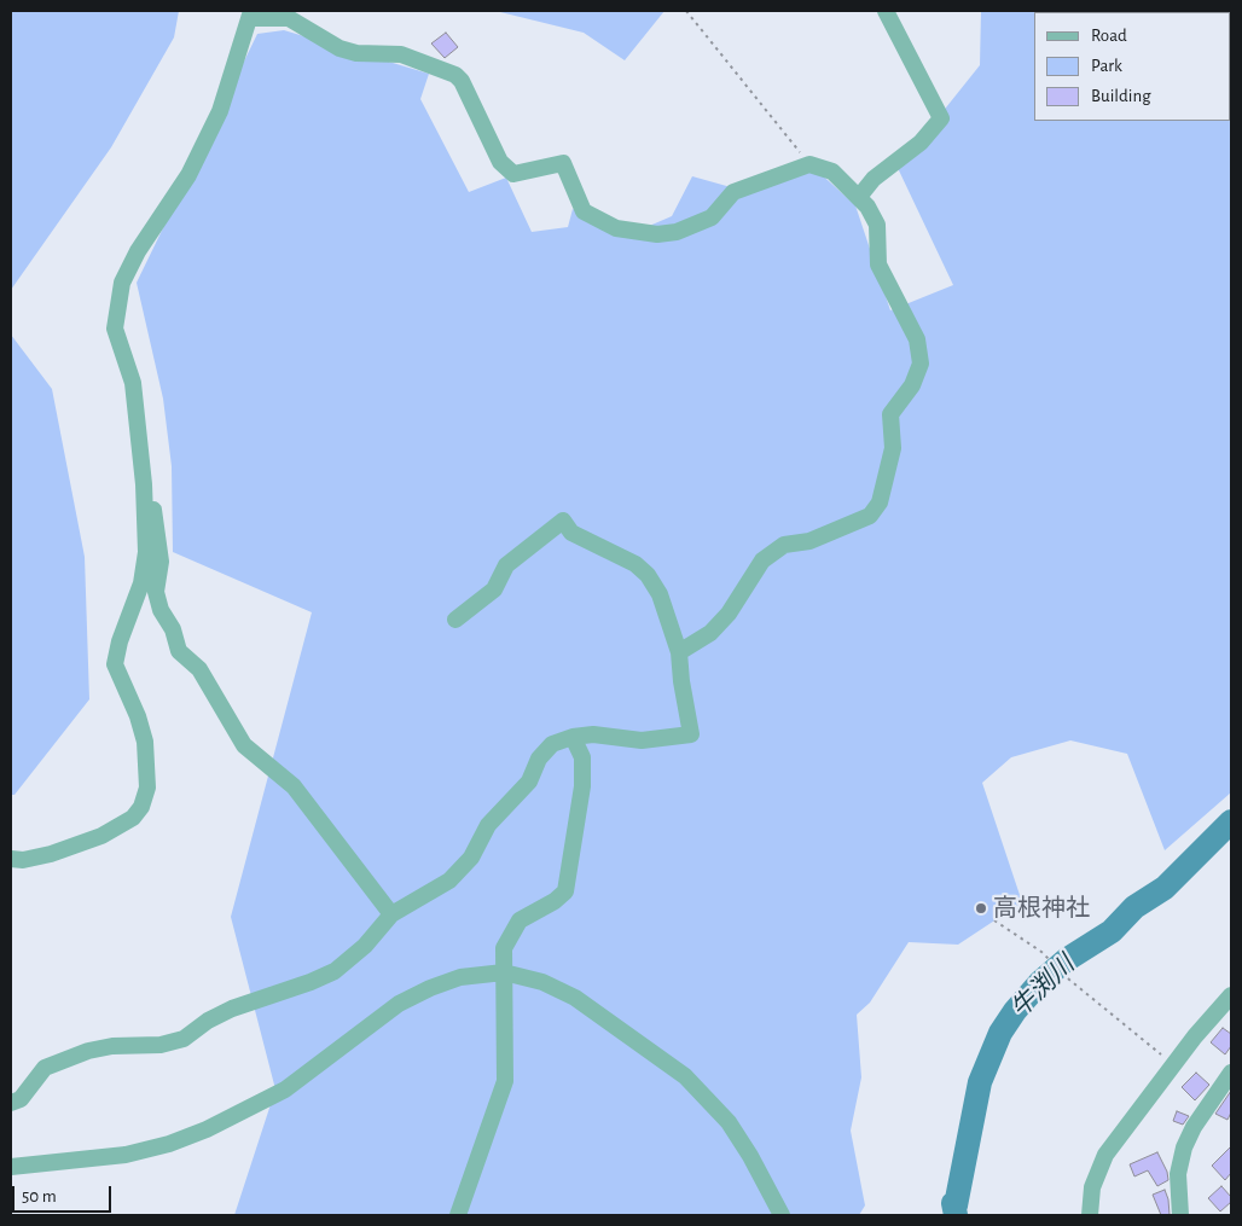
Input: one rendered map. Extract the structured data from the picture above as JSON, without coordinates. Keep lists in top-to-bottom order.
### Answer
{
  "water": ["牛渕川"],
  "places": ["高根神社"],
  "legend": ["Road", "Park", "Building"],
  "scale_bar": "50 m"
}
